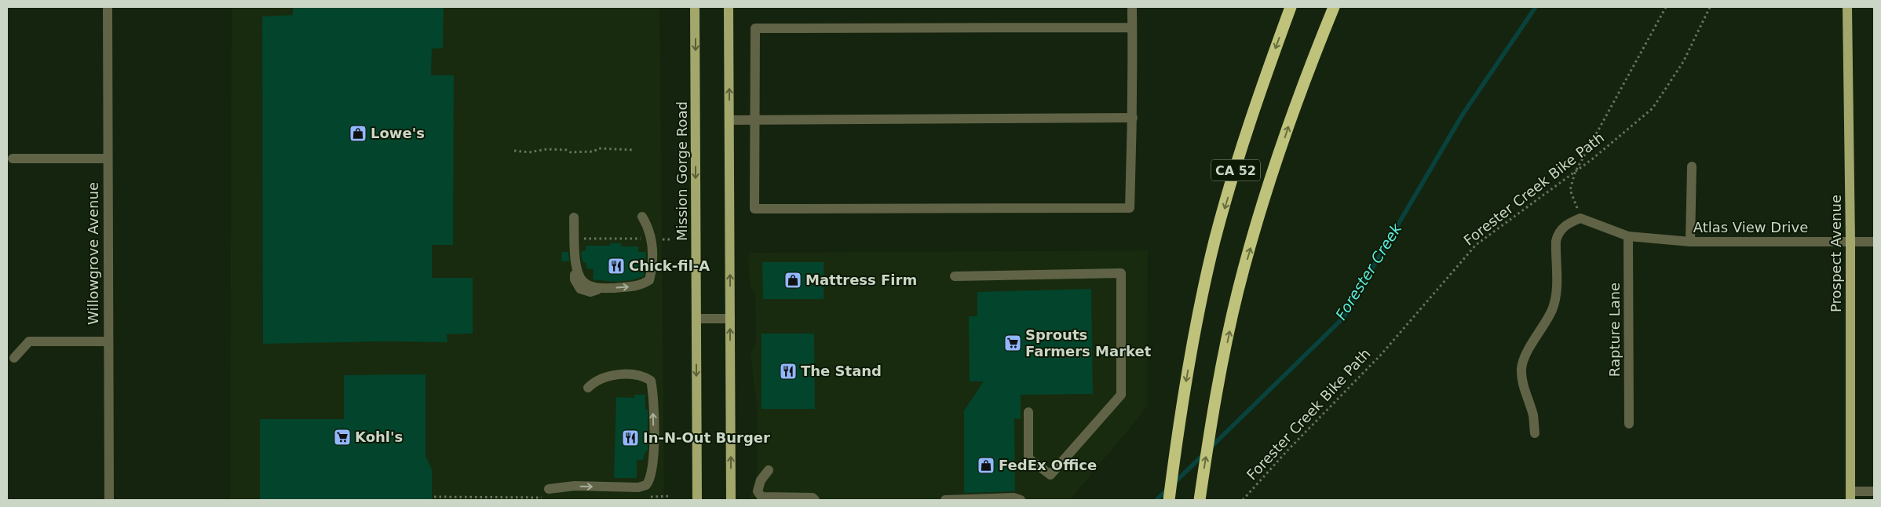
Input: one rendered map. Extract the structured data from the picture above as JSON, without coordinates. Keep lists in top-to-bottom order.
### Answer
{
  "streets": {
    "highway": ["CA 52"],
    "main road": ["Mission Gorge Road", "Prospect Avenue"],
    "street": ["Atlas View Drive", "Willowgrove Avenue", "Rapture Lane"],
    "path": ["Forester Creek Bike Path"]
  },
  "crossings": [
    ["Atlas View Drive", "Prospect Avenue"],
    ["Atlas View Drive", "Rapture Lane"]
  ],
  "water": ["Forester Creek"],
  "places": {
    "shop": ["Lowe's", "Mattress Firm", "FedEx Office"],
    "restaurant": ["Chick-fil-A", "The Stand", "In-N-Out Burger"],
    "supermarket": ["Sprouts Farmers Market", "Kohl's"]
  }
}
